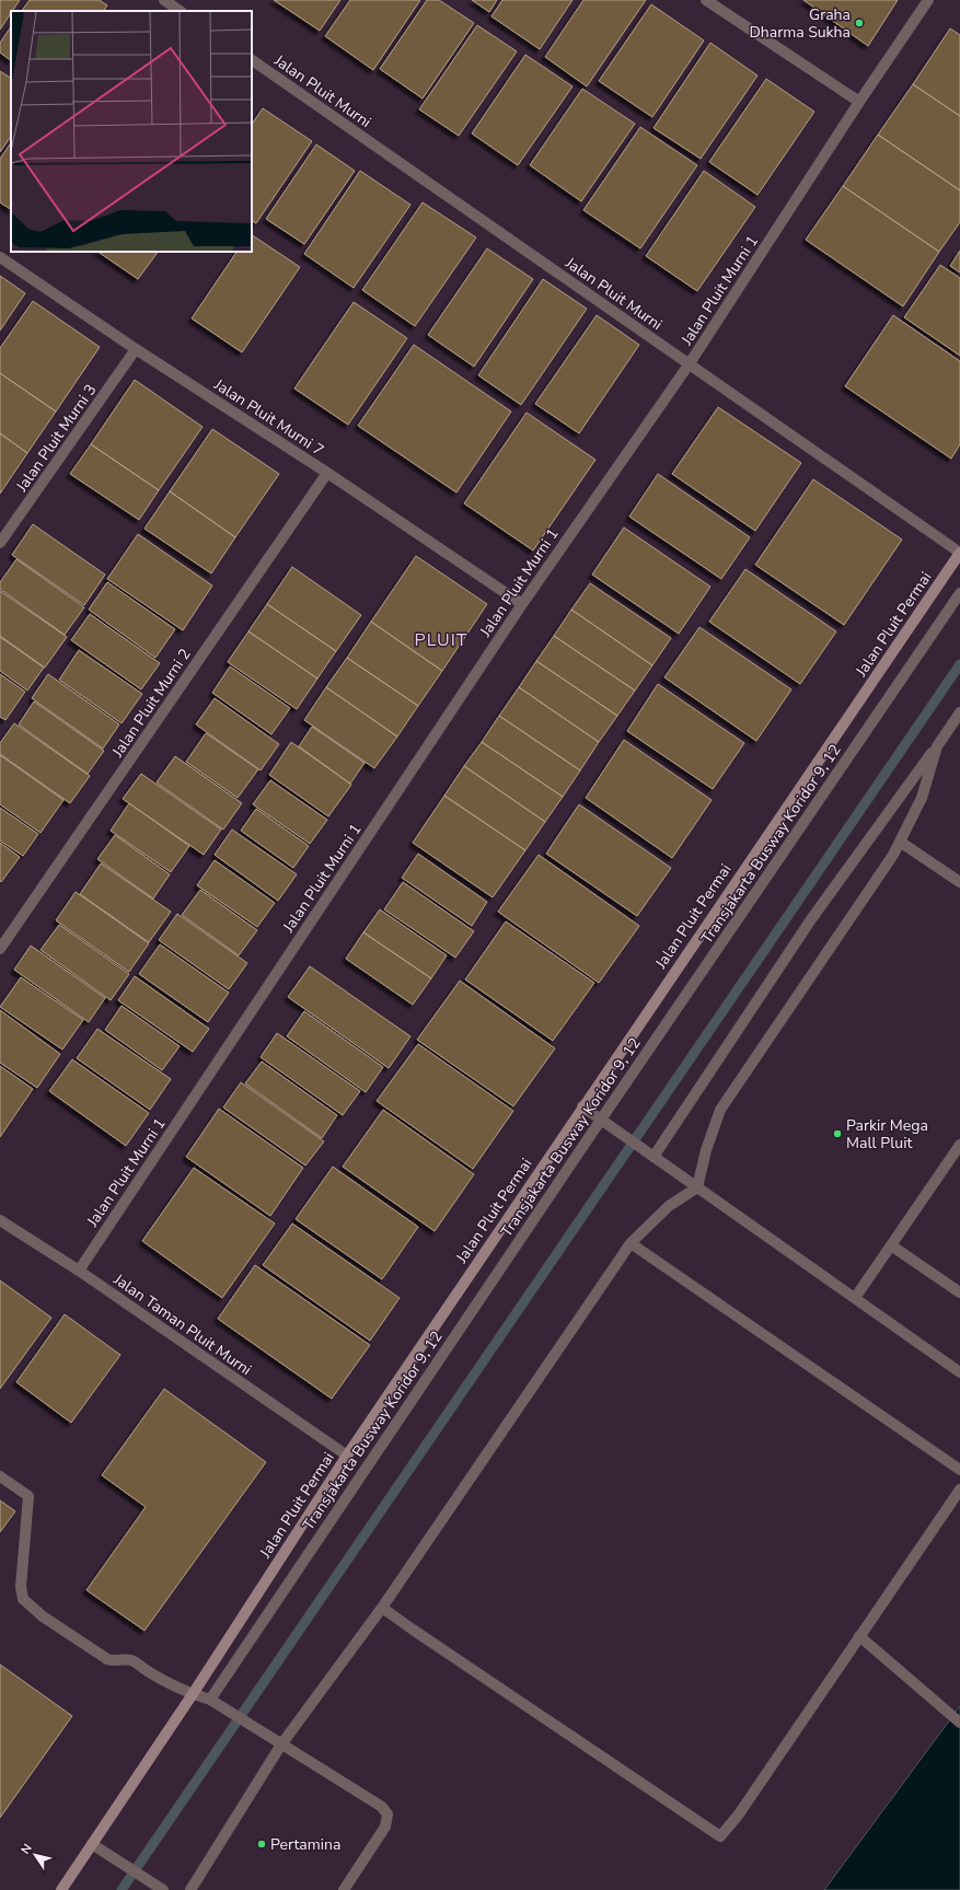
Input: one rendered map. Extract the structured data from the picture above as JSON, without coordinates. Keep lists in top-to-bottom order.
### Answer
{
  "streets": {
    "street": [
      "Jalan Pluit Murni",
      "Jalan Pluit Murni 1",
      "Jalan Pluit Murni 7",
      "Jalan Pluit Murni 3",
      "Jalan Pluit Permai",
      "Jalan Pluit Murni 2",
      "Transjakarta Busway Koridor 9, 12",
      "Jalan Taman Pluit Murni"
    ]
  },
  "crossings": [
    ["Jalan Pluit Murni", "Jalan Pluit Murni 1"],
    ["Jalan Pluit Murni", "Jalan Pluit Permai"],
    ["Jalan Pluit Murni 1", "Jalan Pluit Murni 7"],
    ["Jalan Pluit Murni 1", "Jalan Taman Pluit Murni"],
    ["Jalan Pluit Murni 7", "Jalan Pluit Murni 3"],
    ["Jalan Pluit Murni 7", "Jalan Pluit Murni 2"],
    ["Jalan Pluit Permai", "Jalan Taman Pluit Murni"]
  ],
  "districts": ["PLUIT"],
  "places": ["Graha Dharma Sukha", "Parkir Mega Mall Pluit", "Pertamina"],
  "north": "top left"
}
